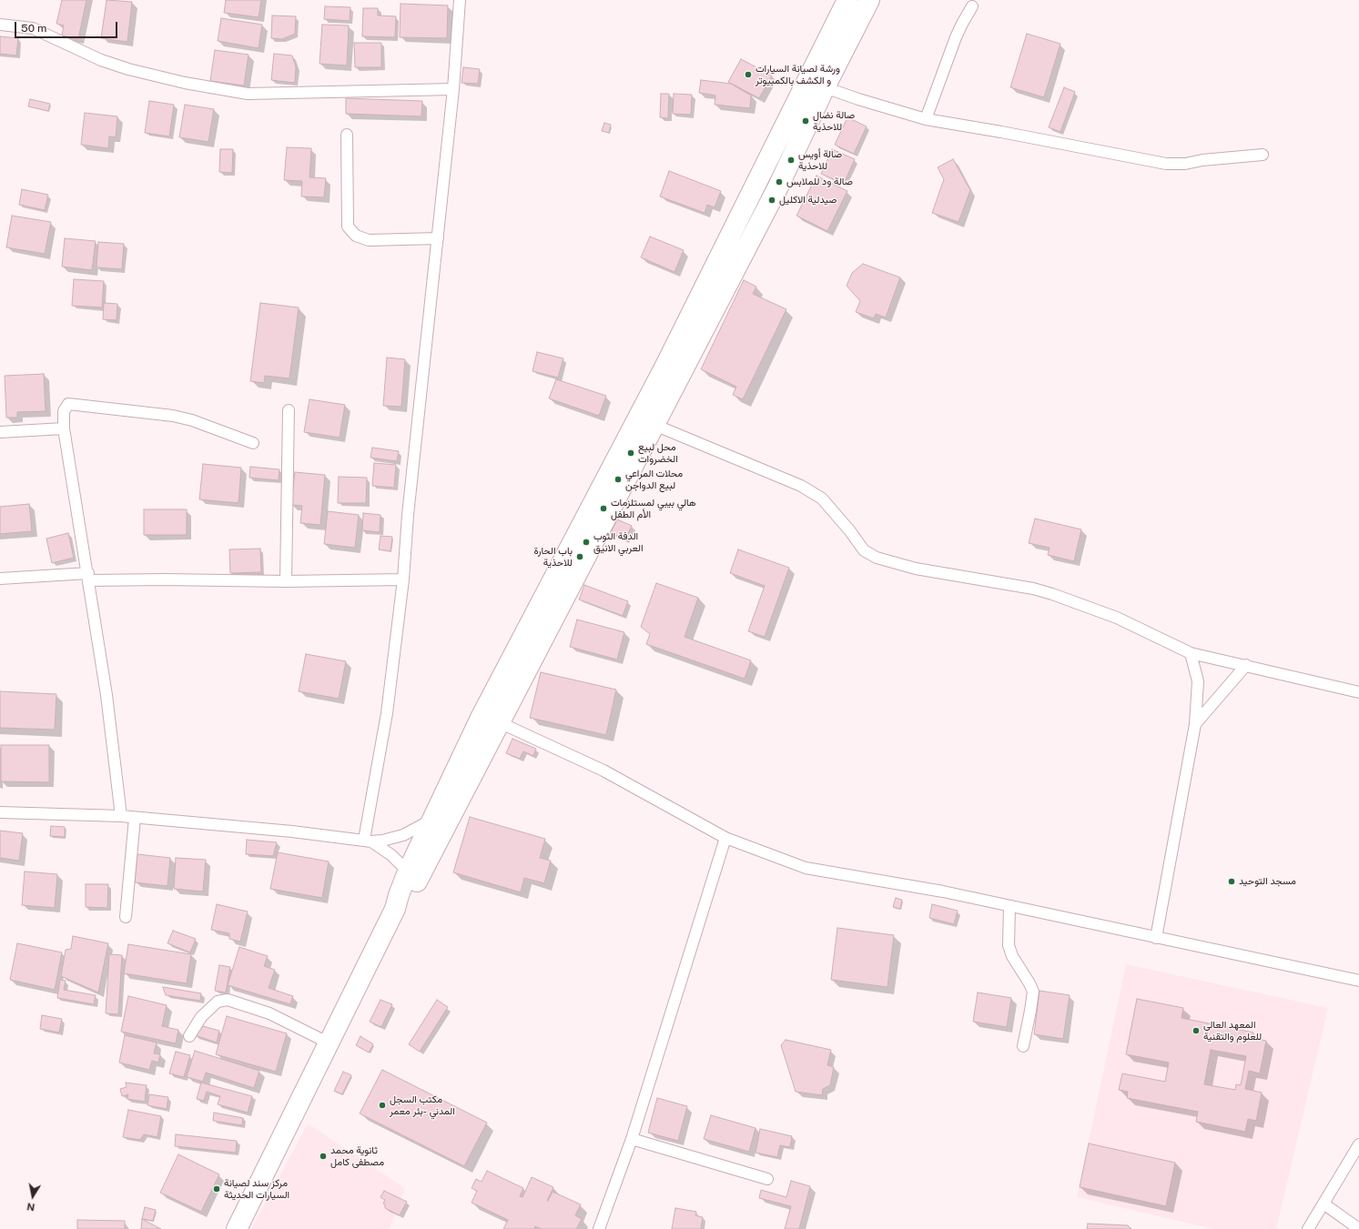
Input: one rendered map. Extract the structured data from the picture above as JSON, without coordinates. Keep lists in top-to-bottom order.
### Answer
{
  "places": [
    "ورشة لصيانة السيارات و الكشف بالكمبيوتر",
    "صالة نضال للاحذية",
    "صالة أويس للاحذية",
    "صالة ود للملابس",
    "صيدلية الاكليل",
    "محل لبيع الخضروات",
    "محلات المراعي لبيع الدواجن",
    "هالي بيبي لمستلزمات الأم الطفل",
    "الدفة الثوب العربي الانيق",
    "باب الحارة للاحذية",
    "مسجد التوحيد",
    "المعهد العالي للعلوم والتقنية",
    "مكتب السجل المدني -بئر معمر",
    "ثانوية محمد مصطفى كامل",
    "مركز سند لصيانة السيارات الحديثة"
  ],
  "scale_bar": "50 m",
  "north": "bottom"
}
